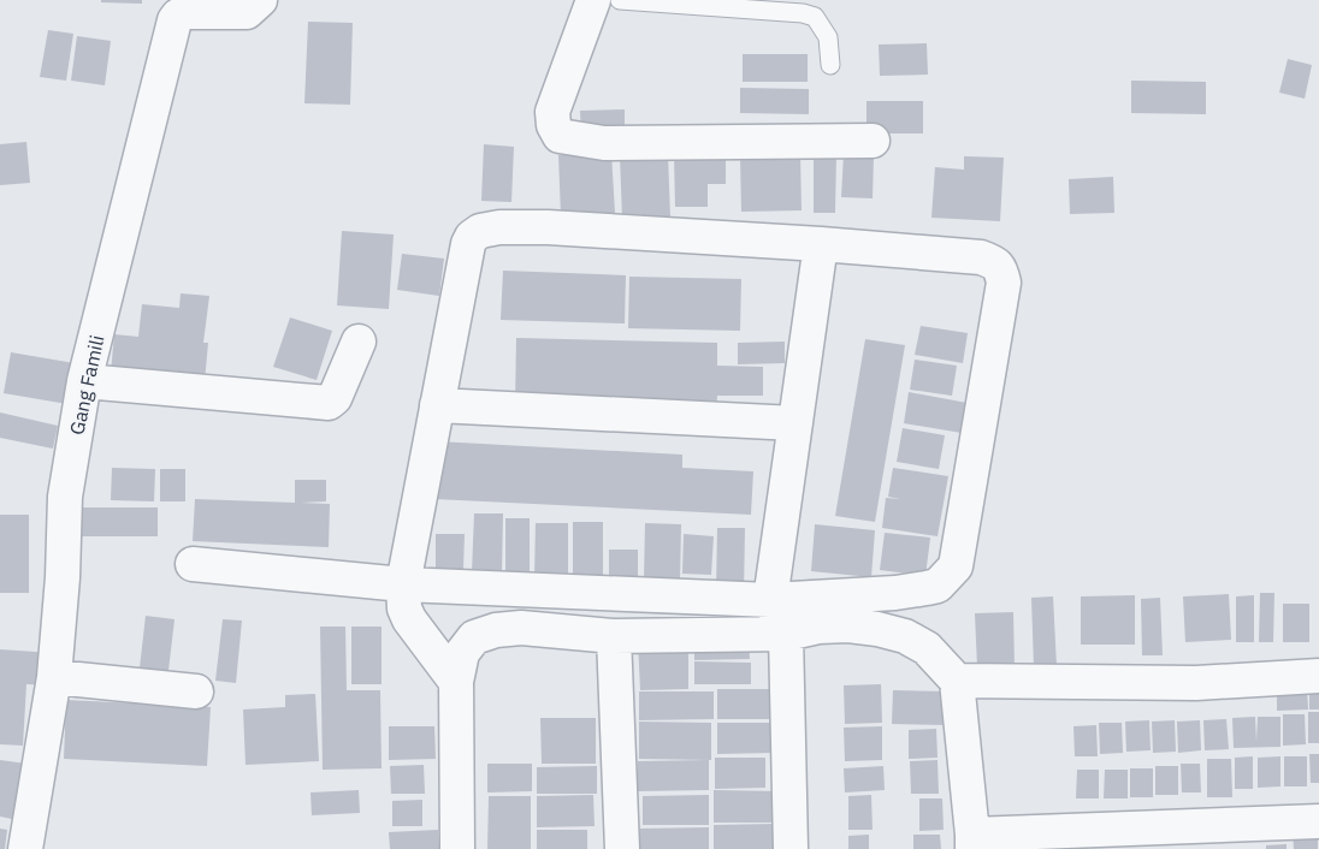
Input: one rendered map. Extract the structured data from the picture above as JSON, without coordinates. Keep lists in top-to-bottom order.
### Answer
{
  "streets": {
    "street": ["Gang Famili"]
  }
}
